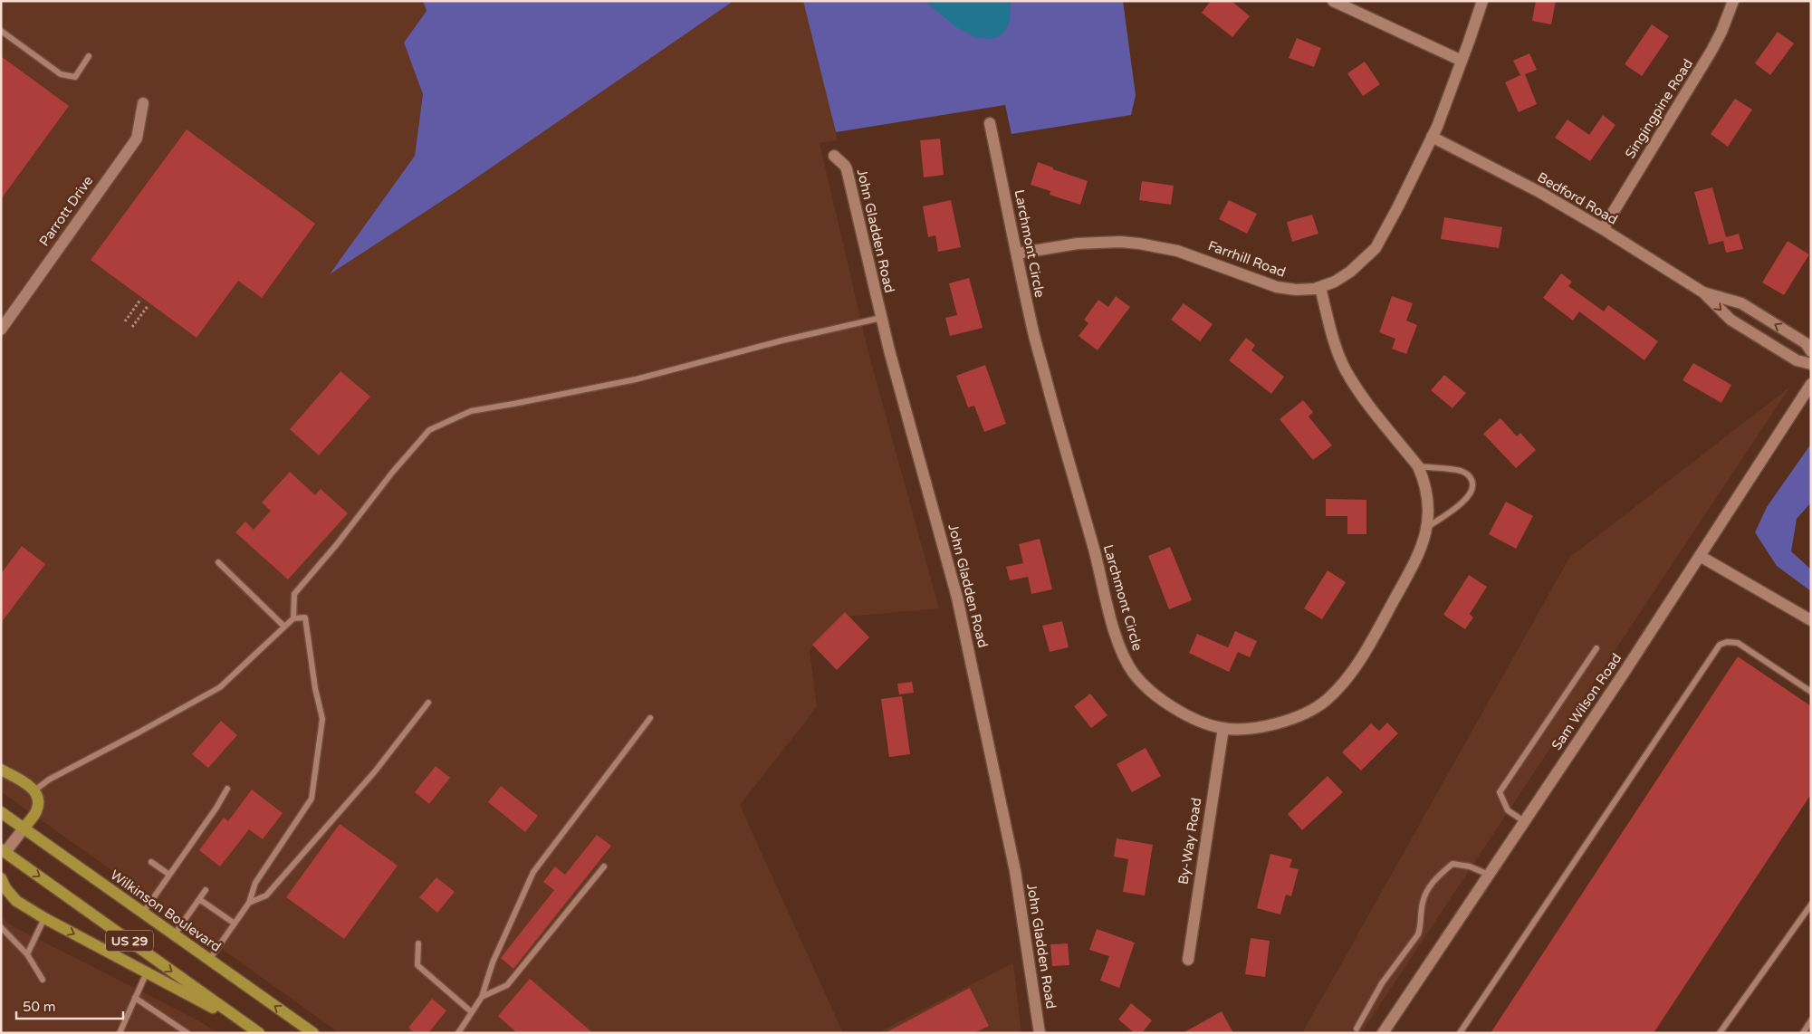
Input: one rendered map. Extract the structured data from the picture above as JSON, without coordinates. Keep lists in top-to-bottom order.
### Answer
{
  "streets": {
    "main road": ["Wilkinson Boulevard", "US 29"],
    "street": [
      "Singingpine Road",
      "Bedford Road",
      "Parrott Drive",
      "John Gladden Road",
      "Larchmont Circle",
      "Farrhill Road",
      "Sam Wilson Road",
      "By-Way Road"
    ]
  },
  "crossings": [
    ["Singingpine Road", "Bedford Road"],
    ["Bedford Road", "Farrhill Road"],
    ["Larchmont Circle", "Farrhill Road"],
    ["Larchmont Circle", "By-Way Road"]
  ],
  "scale_bar": "50 m"
}
